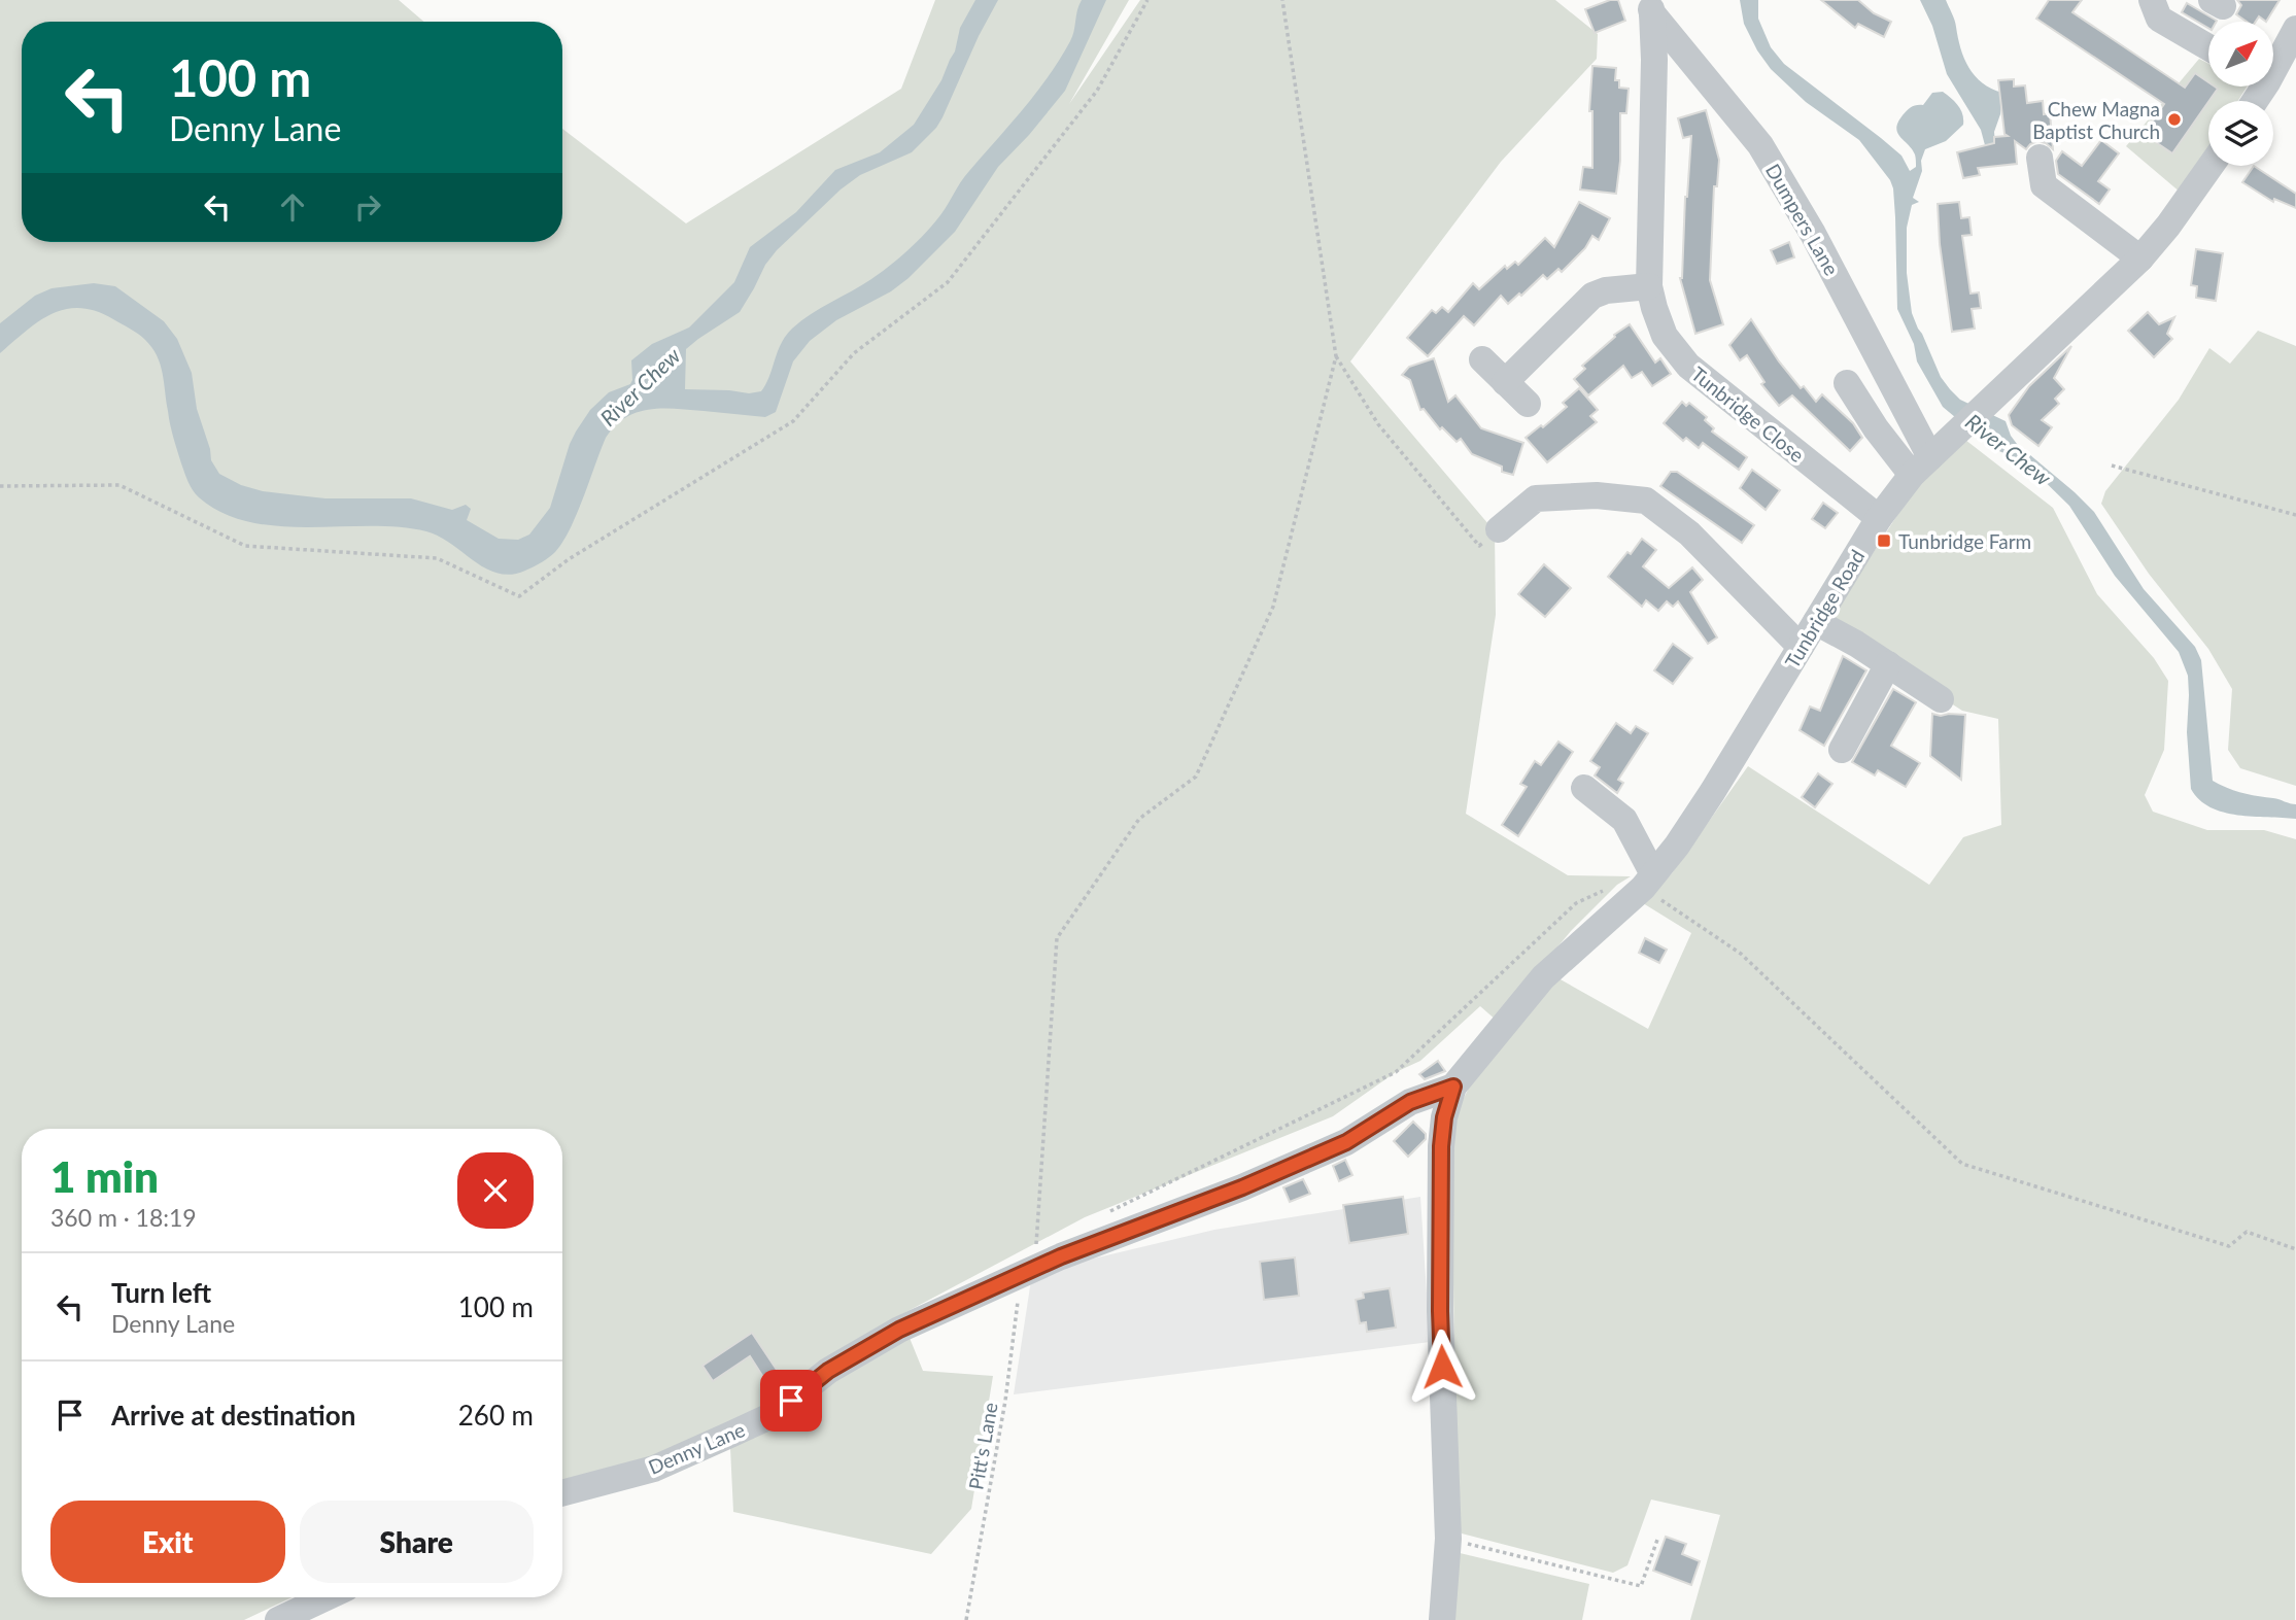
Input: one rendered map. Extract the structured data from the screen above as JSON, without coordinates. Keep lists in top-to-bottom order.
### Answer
{
  "streets": {
    "street": [
      "Dumpers Lane",
      "Tunbridge Close",
      "Tunbridge Road",
      "Denny Lane"
    ],
    "path": ["Pitt's Lane"]
  },
  "crossings": [
    ["Dumpers Lane", "Tunbridge Close"],
    ["Dumpers Lane", "Tunbridge Road"],
    ["Tunbridge Close", "Tunbridge Road"],
    ["Tunbridge Road", "Denny Lane"],
    ["Pitt's Lane", "Denny Lane"]
  ],
  "water": ["River Chew"],
  "places": {
    "other": ["Chew Magna Baptist Church"],
    "transit": ["Tunbridge Farm"]
  },
  "north": "top right",
  "page": {
    "turn": ["100 m", "Denny Lane"],
    "heading": ["1 min", "360 m · 18:19"],
    "list": [
      {
        "name": "Turn left",
        "note": "Denny Lane",
        "value": "100 m"
      },
      {
        "name": "Arrive at destination",
        "value": "260 m"
      }
    ],
    "buttons": ["Exit", "Share"]
  }
}
